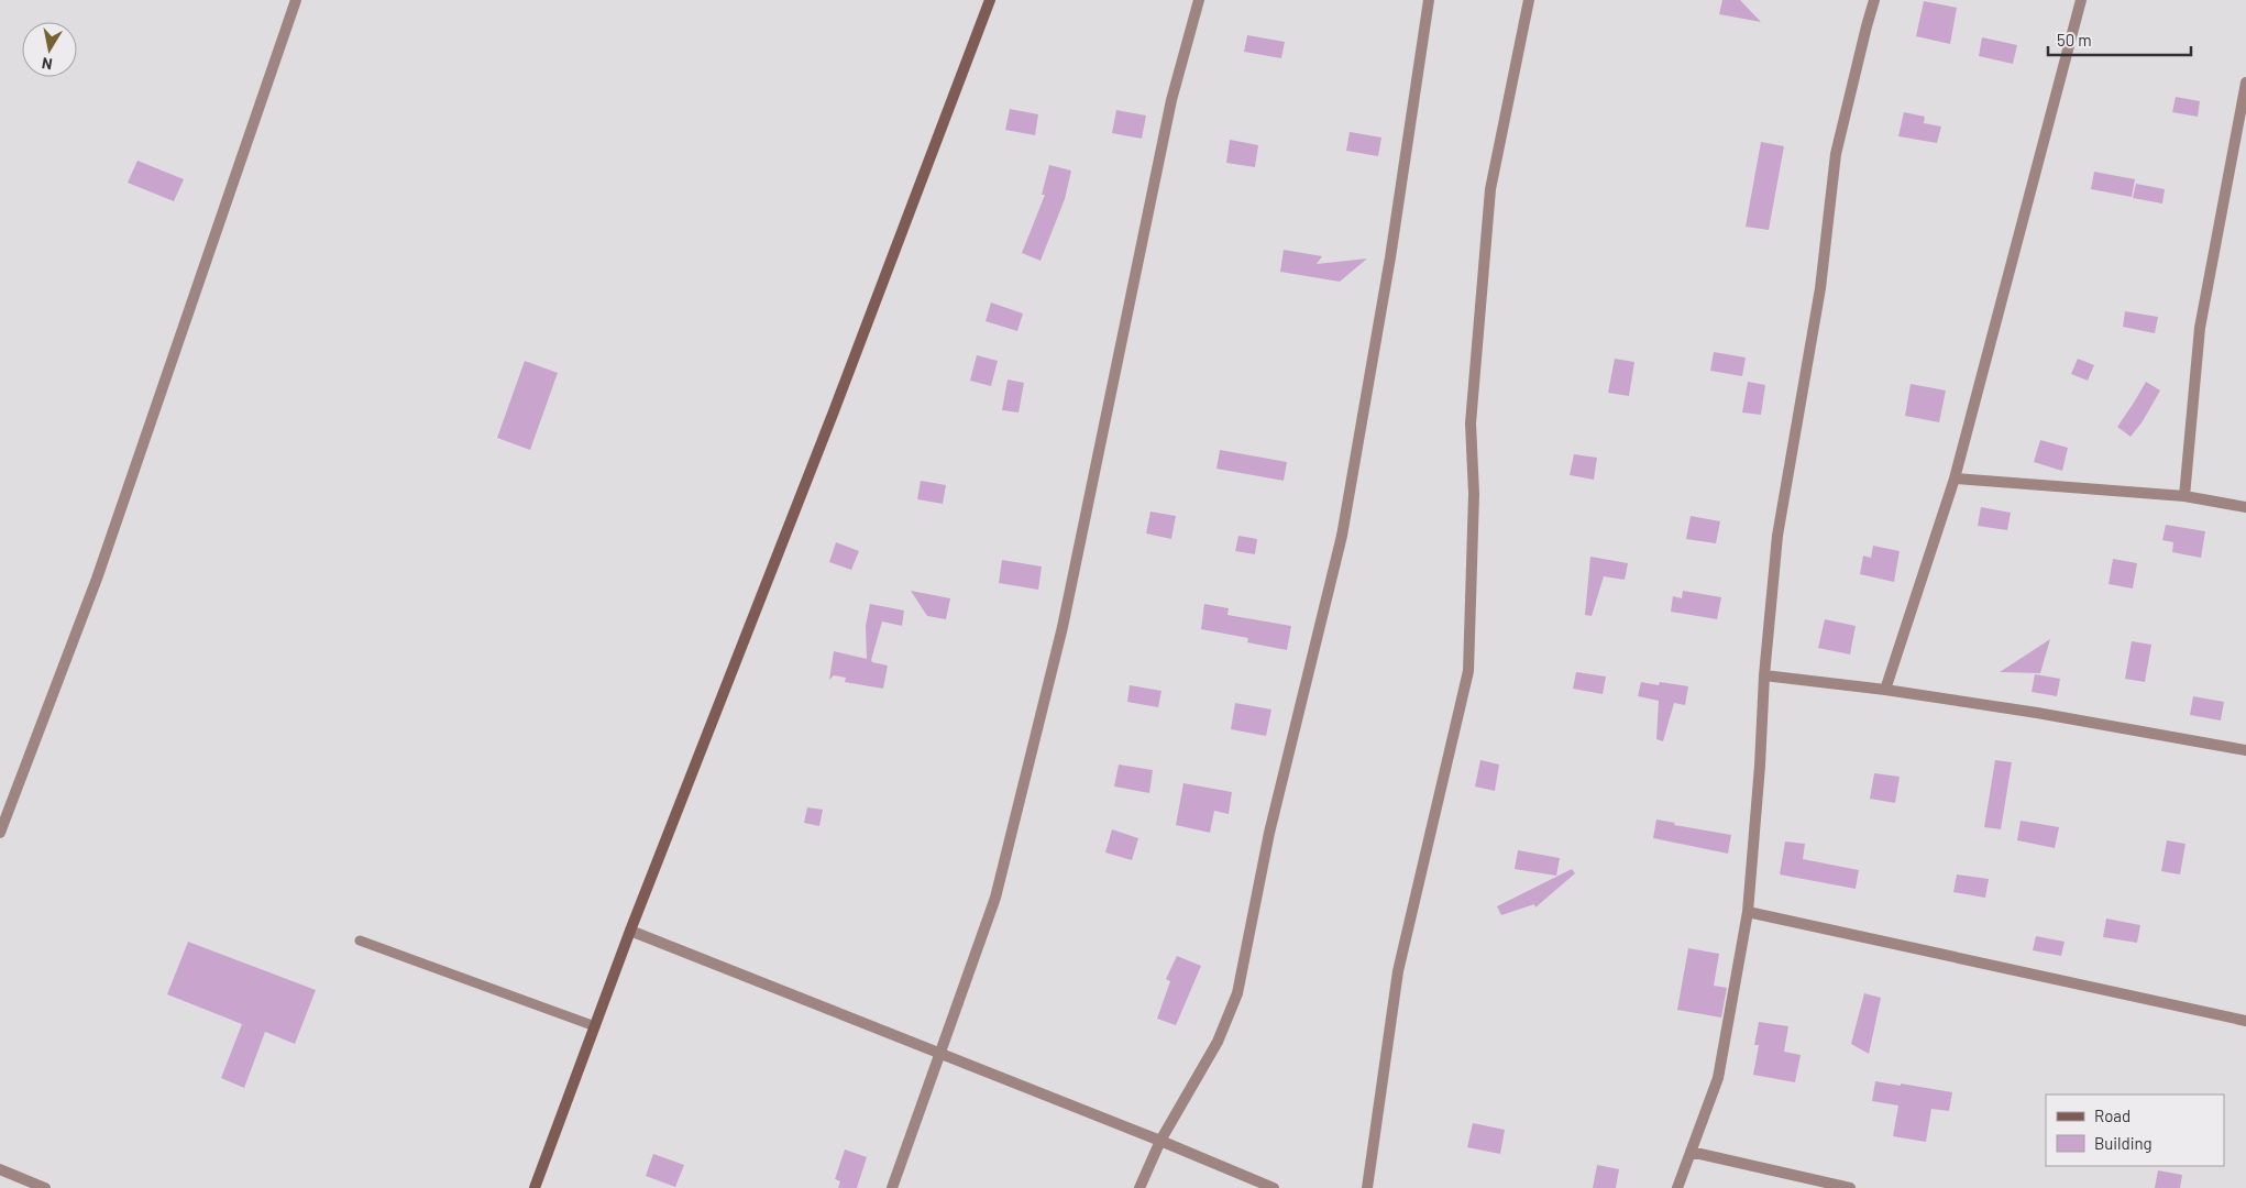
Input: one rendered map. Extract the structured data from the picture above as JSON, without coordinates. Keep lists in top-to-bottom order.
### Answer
{
  "legend": ["Road", "Building"],
  "scale_bar": "50 m",
  "north": "bottom"
}
